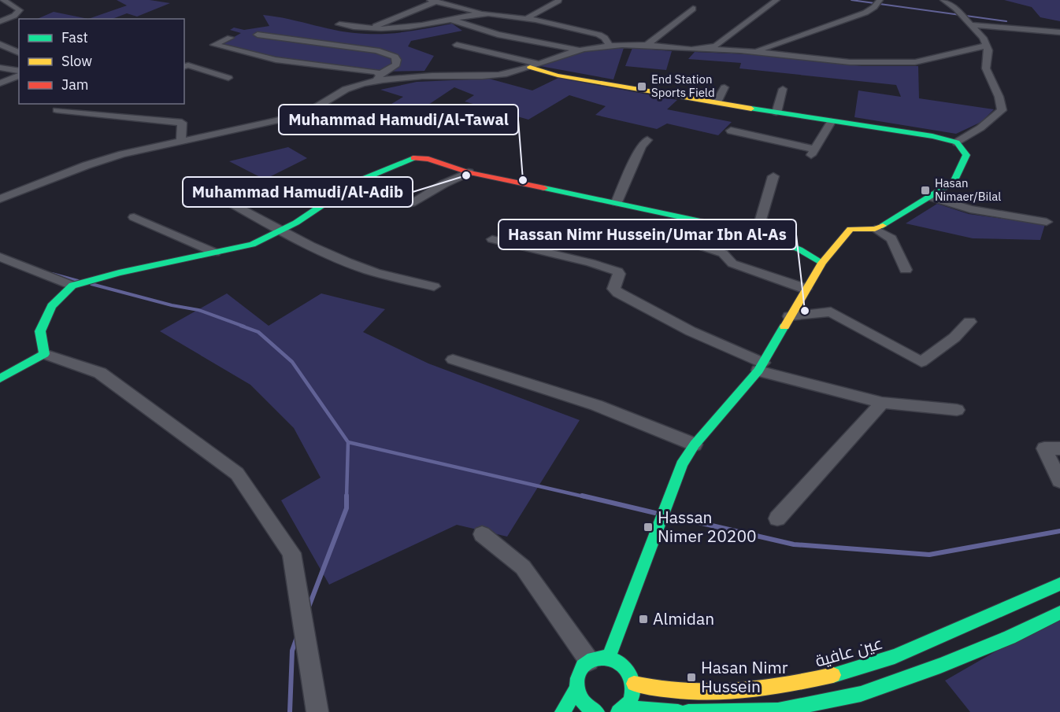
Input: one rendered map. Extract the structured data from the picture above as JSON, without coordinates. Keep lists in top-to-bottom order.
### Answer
{
  "streets": {
    "street": ["عين عافية"]
  },
  "places": {
    "transit": [
      "End Station Sports Field",
      "Hasan Nimaer/Bilal",
      "Hassan Nimer 20200",
      "Almidan",
      "Hasan Nimr Hussein"
    ],
    "other": ["Muhammad Hamudi/Al-Adib", "Muhammad Hamudi/Al-Tawal", "Hassan Nimr Hussein/Umar Ibn Al-As"]
  },
  "legend": ["Fast", "Slow", "Jam"]
}
